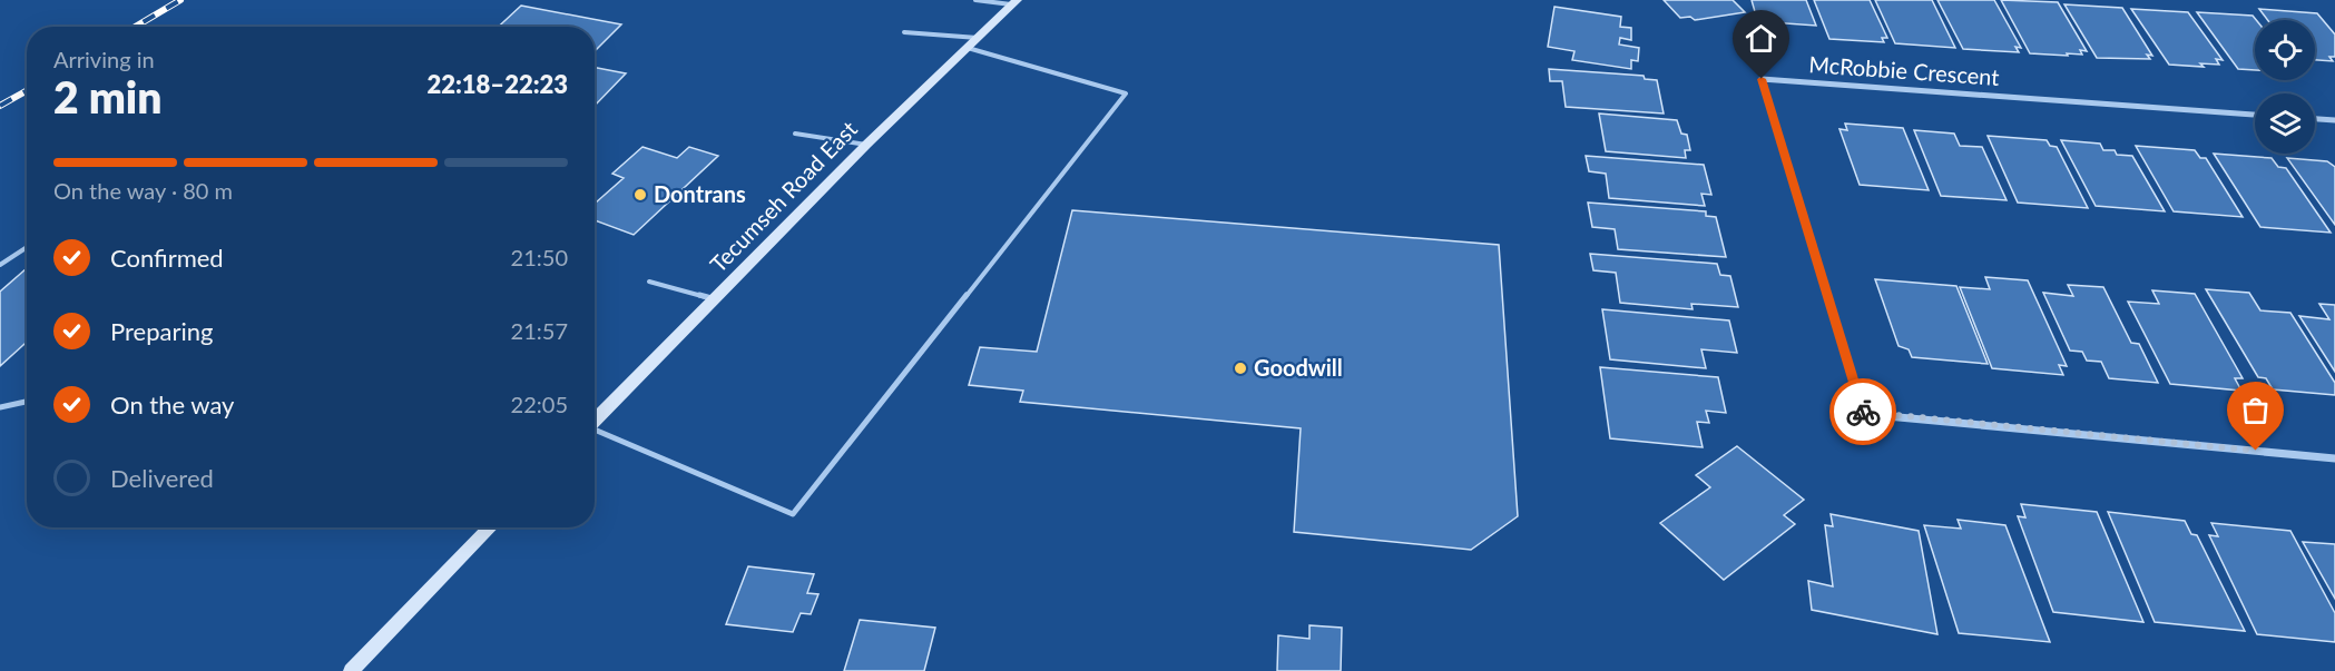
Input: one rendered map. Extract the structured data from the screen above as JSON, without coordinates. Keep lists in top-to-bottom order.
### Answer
{
  "streets": {
    "main road": ["Tecumseh Road East"],
    "street": ["McRobbie Crescent"]
  },
  "places": ["Dontrans", "Goodwill"],
  "page": {
    "heading": ["2 min", "Arriving in", "22:18–22:23"],
    "bar": "On the way · 80 m",
    "list": [
      ["Confirmed", "21:50"],
      ["Preparing", "21:57"],
      ["On the way", "22:05"],
      "Delivered"
    ]
  }
}
